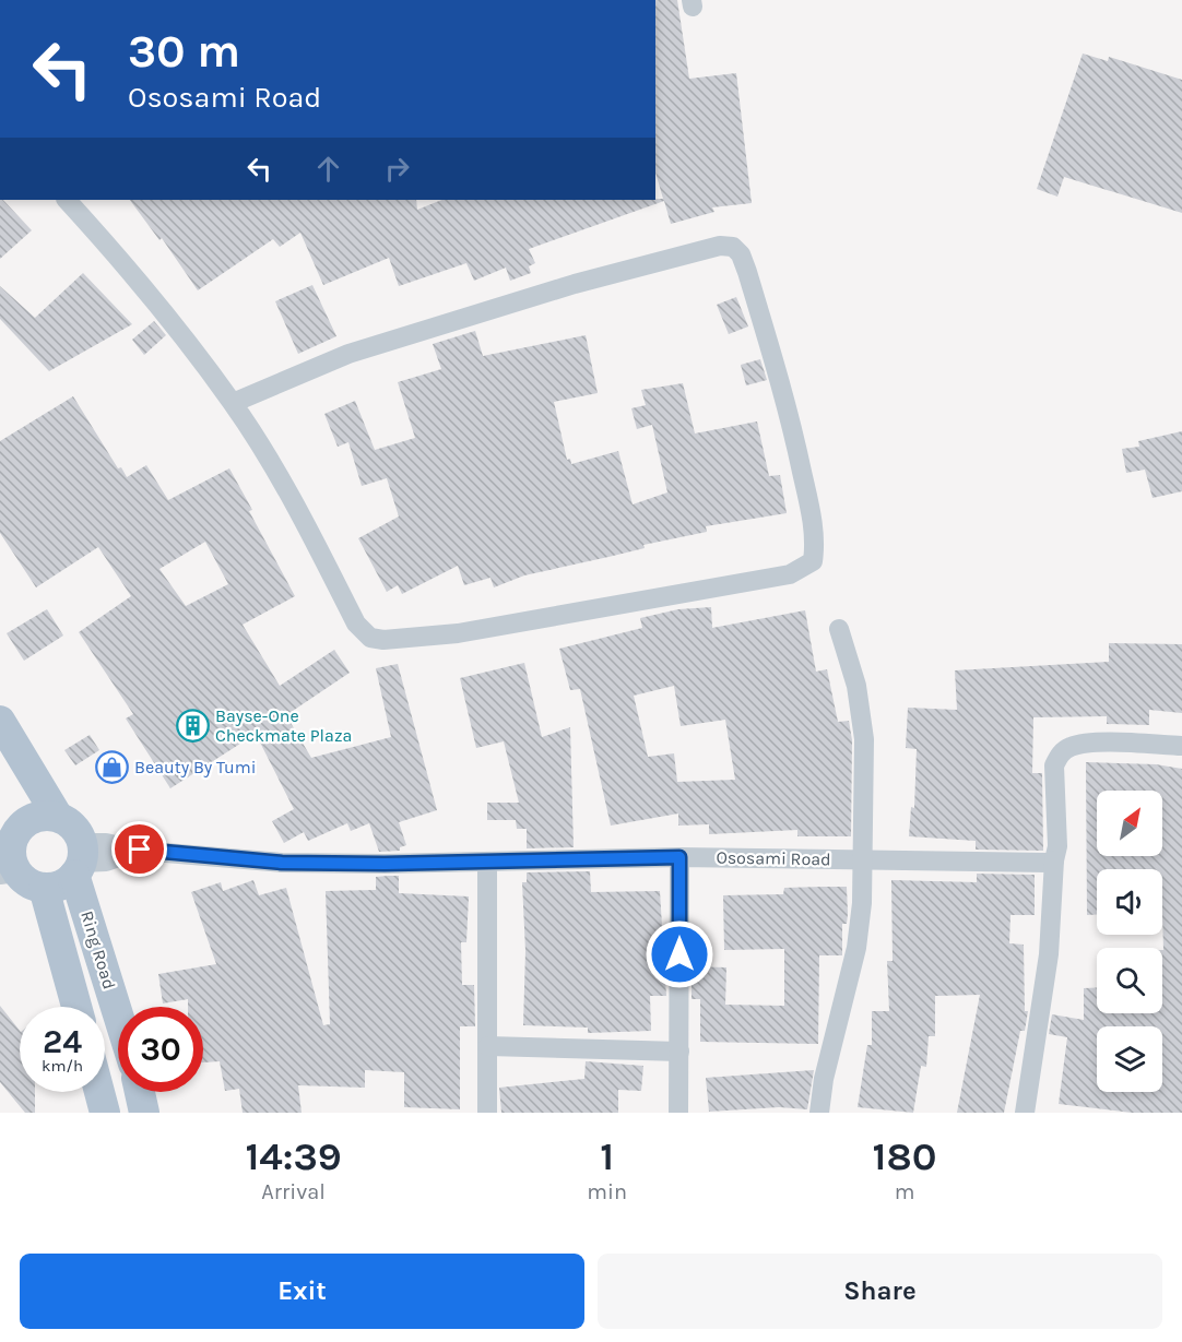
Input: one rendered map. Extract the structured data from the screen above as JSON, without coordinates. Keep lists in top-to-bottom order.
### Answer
{
  "streets": {
    "main road": ["Ring Road"],
    "street": ["Ososami Road"]
  },
  "crossings": [
    ["Ososami Road", "Ring Road"]
  ],
  "places": {
    "building": ["Bayse-One Checkmate Plaza"],
    "shop": ["Beauty By Tumi"]
  },
  "north": "top right",
  "page": {
    "turn": ["30 m", "Ososami Road"],
    "speed": "24 km/h",
    "limit": "30",
    "eta": [
      "14:39",
      "Arrival",
      "1",
      "min",
      "180",
      "m"
    ],
    "buttons": ["Exit", "Share"]
  }
}
